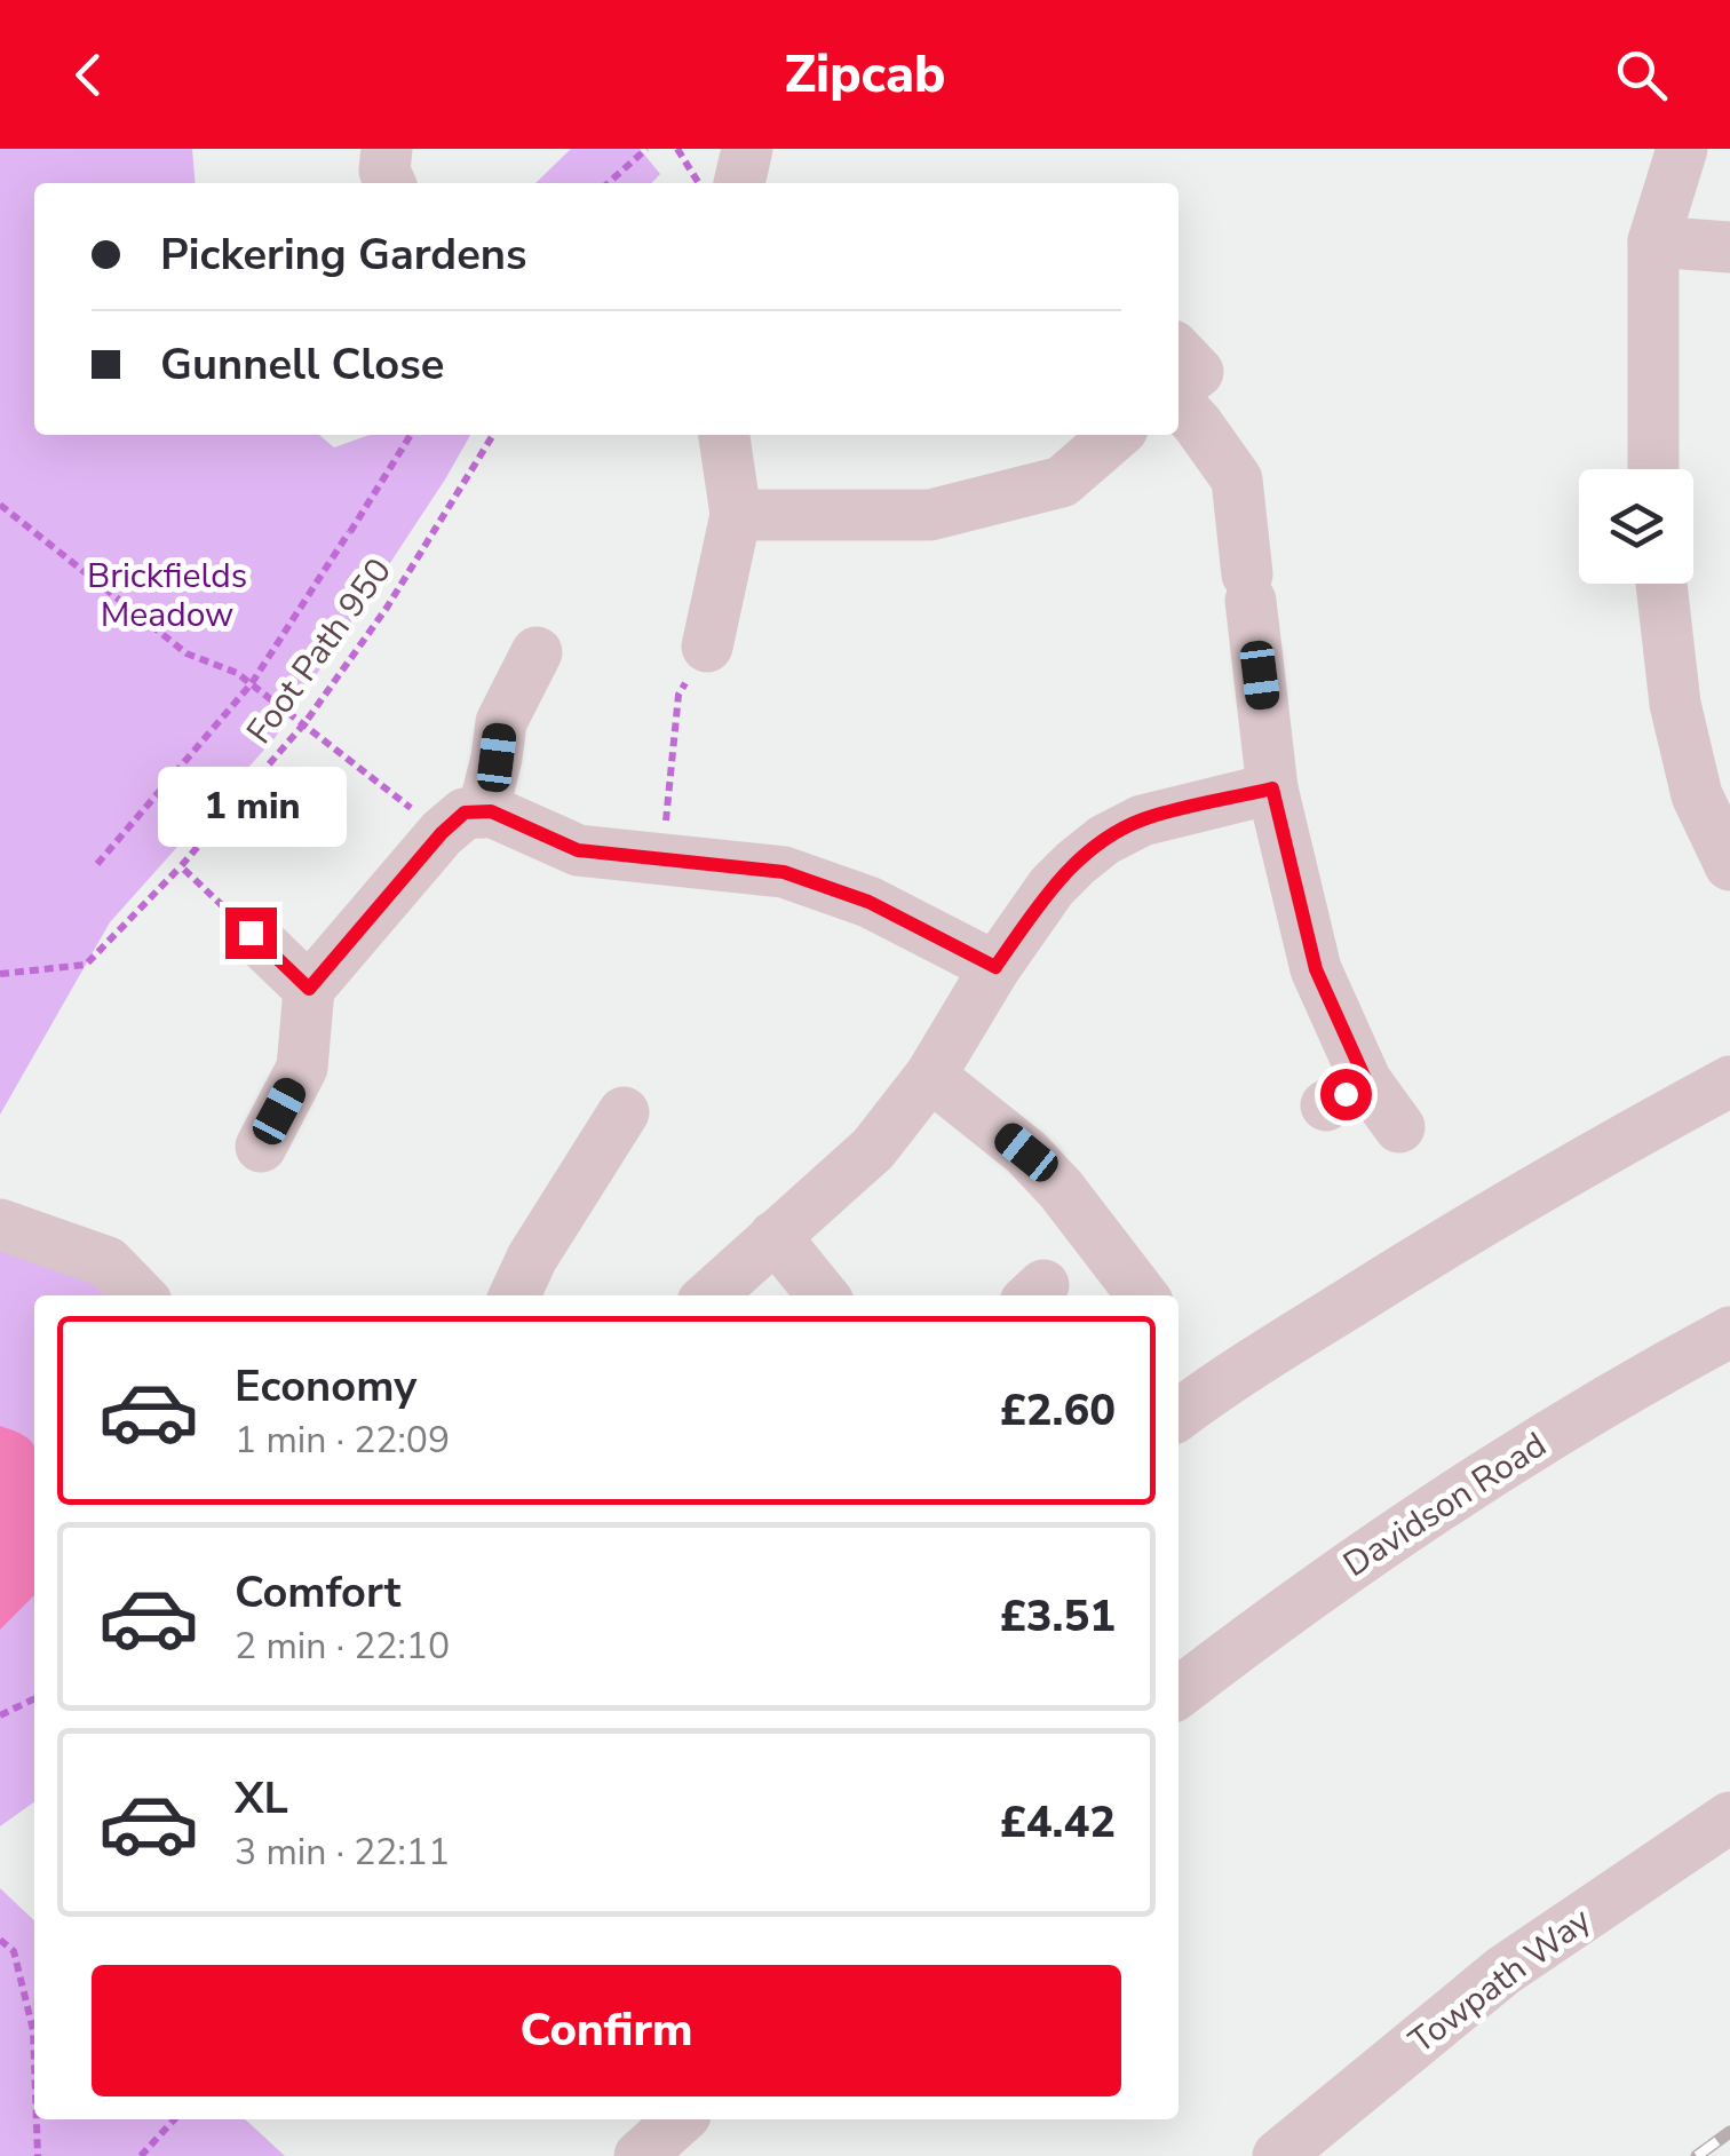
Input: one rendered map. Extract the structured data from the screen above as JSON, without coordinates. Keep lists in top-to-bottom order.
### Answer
{
  "streets": {
    "street": ["Davidson Road", "Towpath Way"],
    "path": ["Foot Path 950"]
  },
  "parks": ["Brickfields Meadow"],
  "page": {
    "header": "Zipcab",
    "banner": ["Pickering Gardens", "Gunnell Close"],
    "bubble": "1 min",
    "list": [
      {
        "name": "Economy",
        "note": "1 min · 22:09",
        "value": "£2.60"
      },
      {
        "name": "Comfort",
        "note": "2 min · 22:10",
        "value": "£3.51"
      },
      {
        "name": "XL",
        "note": "3 min · 22:11",
        "value": "£4.42"
      }
    ],
    "buttons": "Confirm"
  }
}
